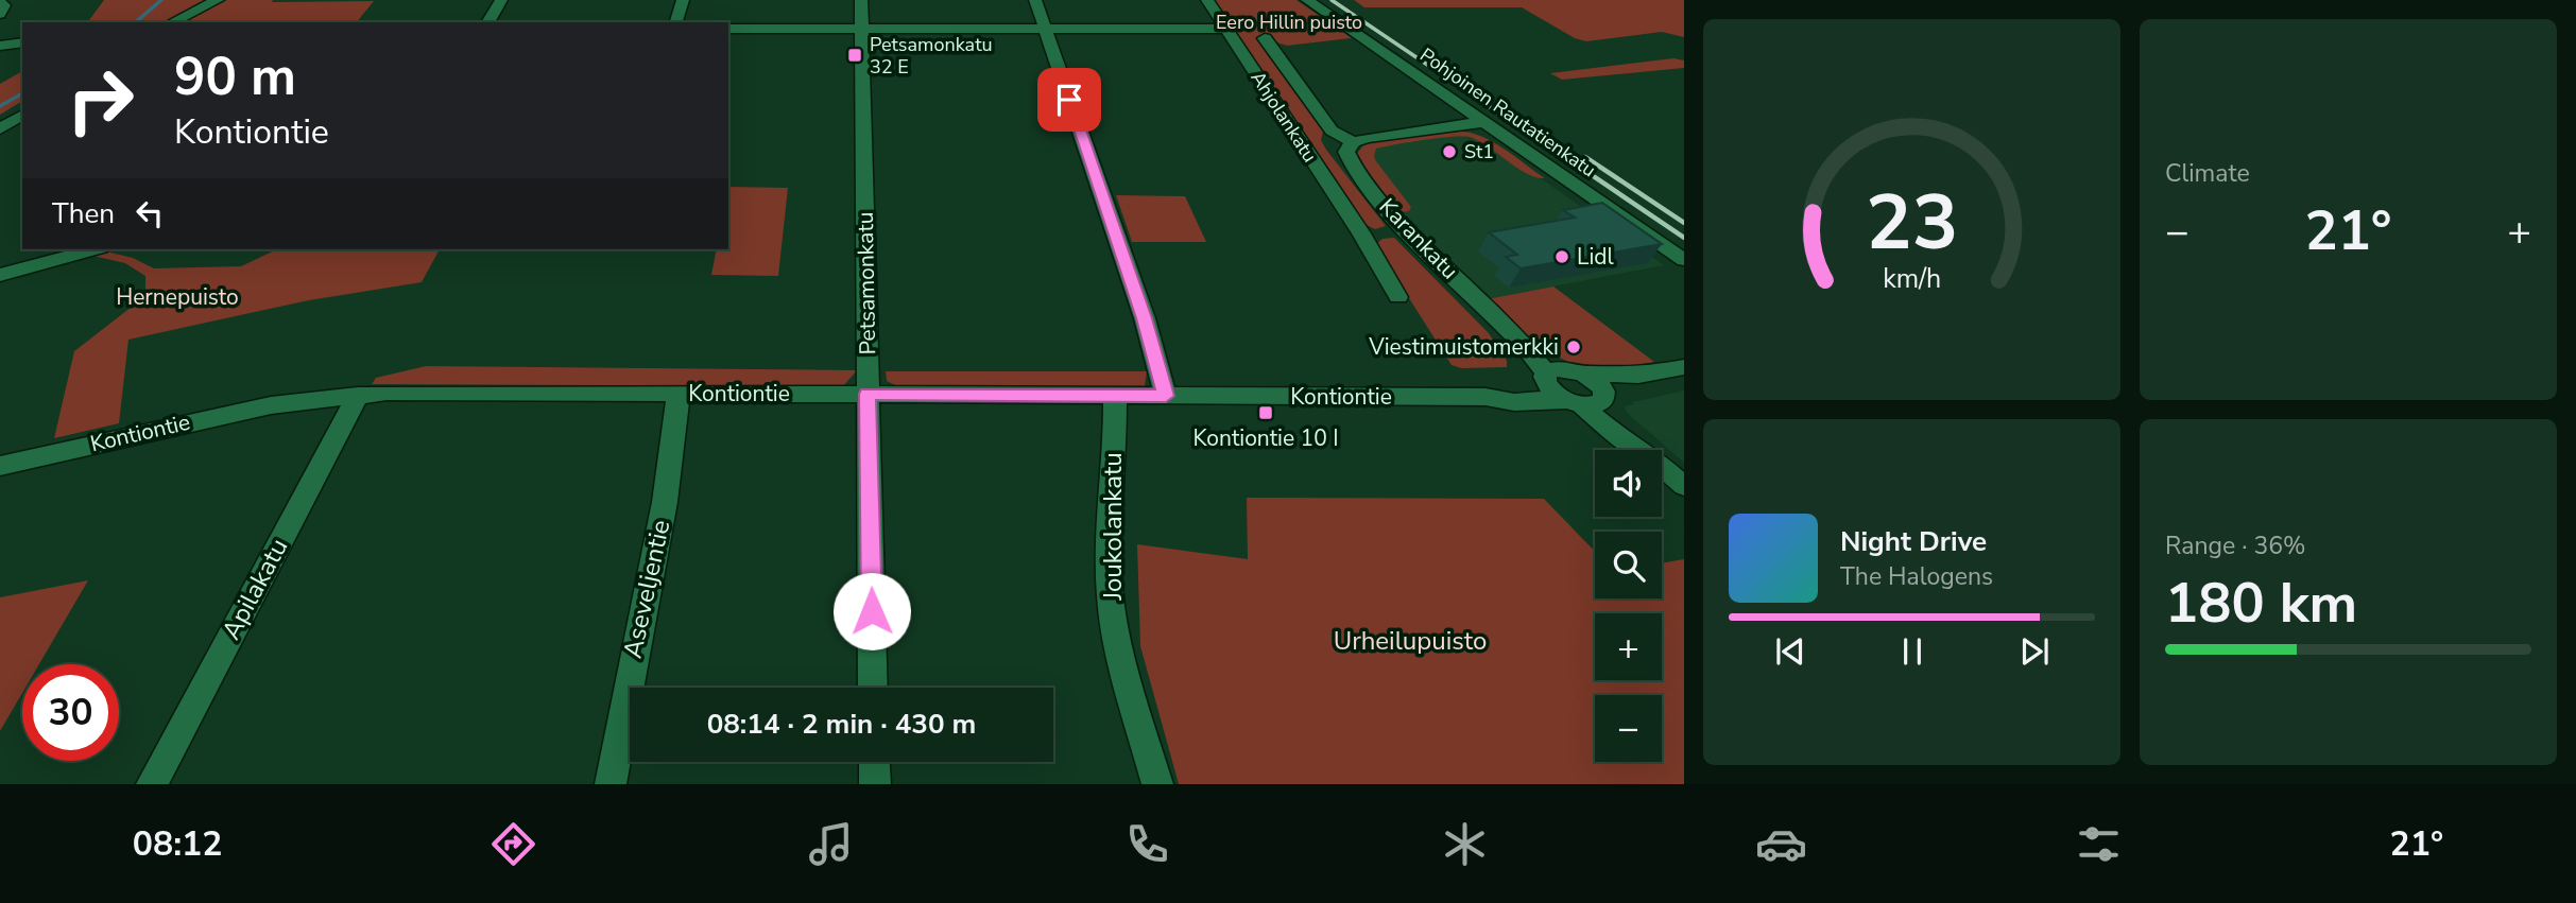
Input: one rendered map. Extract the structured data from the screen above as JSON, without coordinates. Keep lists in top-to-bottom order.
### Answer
{
  "streets": {
    "street": [
      "Pohjoinen Rautatienkatu",
      "Ahjolankatu",
      "Karankatu",
      "Petsamonkatu",
      "Kontiontie",
      "Joukolankatu",
      "Apilakatu",
      "Aseveljentie"
    ]
  },
  "crossings": [
    ["Karankatu", "Kontiontie"],
    ["Petsamonkatu", "Kontiontie"],
    ["Kontiontie", "Joukolankatu"],
    ["Kontiontie", "Apilakatu"],
    ["Kontiontie", "Aseveljentie"]
  ],
  "parks": ["Eero Hillin puisto", "Hernepuisto", "Urheilupuisto"],
  "places": {
    "transit": ["Petsamonkatu 32 E", "Kontiontie 10 I"],
    "other": ["St1", "Lidl", "Viestimuistomerkki"]
  },
  "page": {
    "tile": [
      "Climate",
      ["Range · 36%", "180 km"]
    ],
    "turn": ["90 m", "Kontiontie"],
    "then": "Then",
    "heat": ["−", "21°", "+"],
    "map_buttons": ["+", "−"],
    "song": ["Night Drive", "The Halogens"],
    "limit": "30",
    "trip": "08:14 · 2 min · 430 m",
    "tabs": ["08:12", "21°"],
    "gauge": ["23", "km/h"]
  }
}
